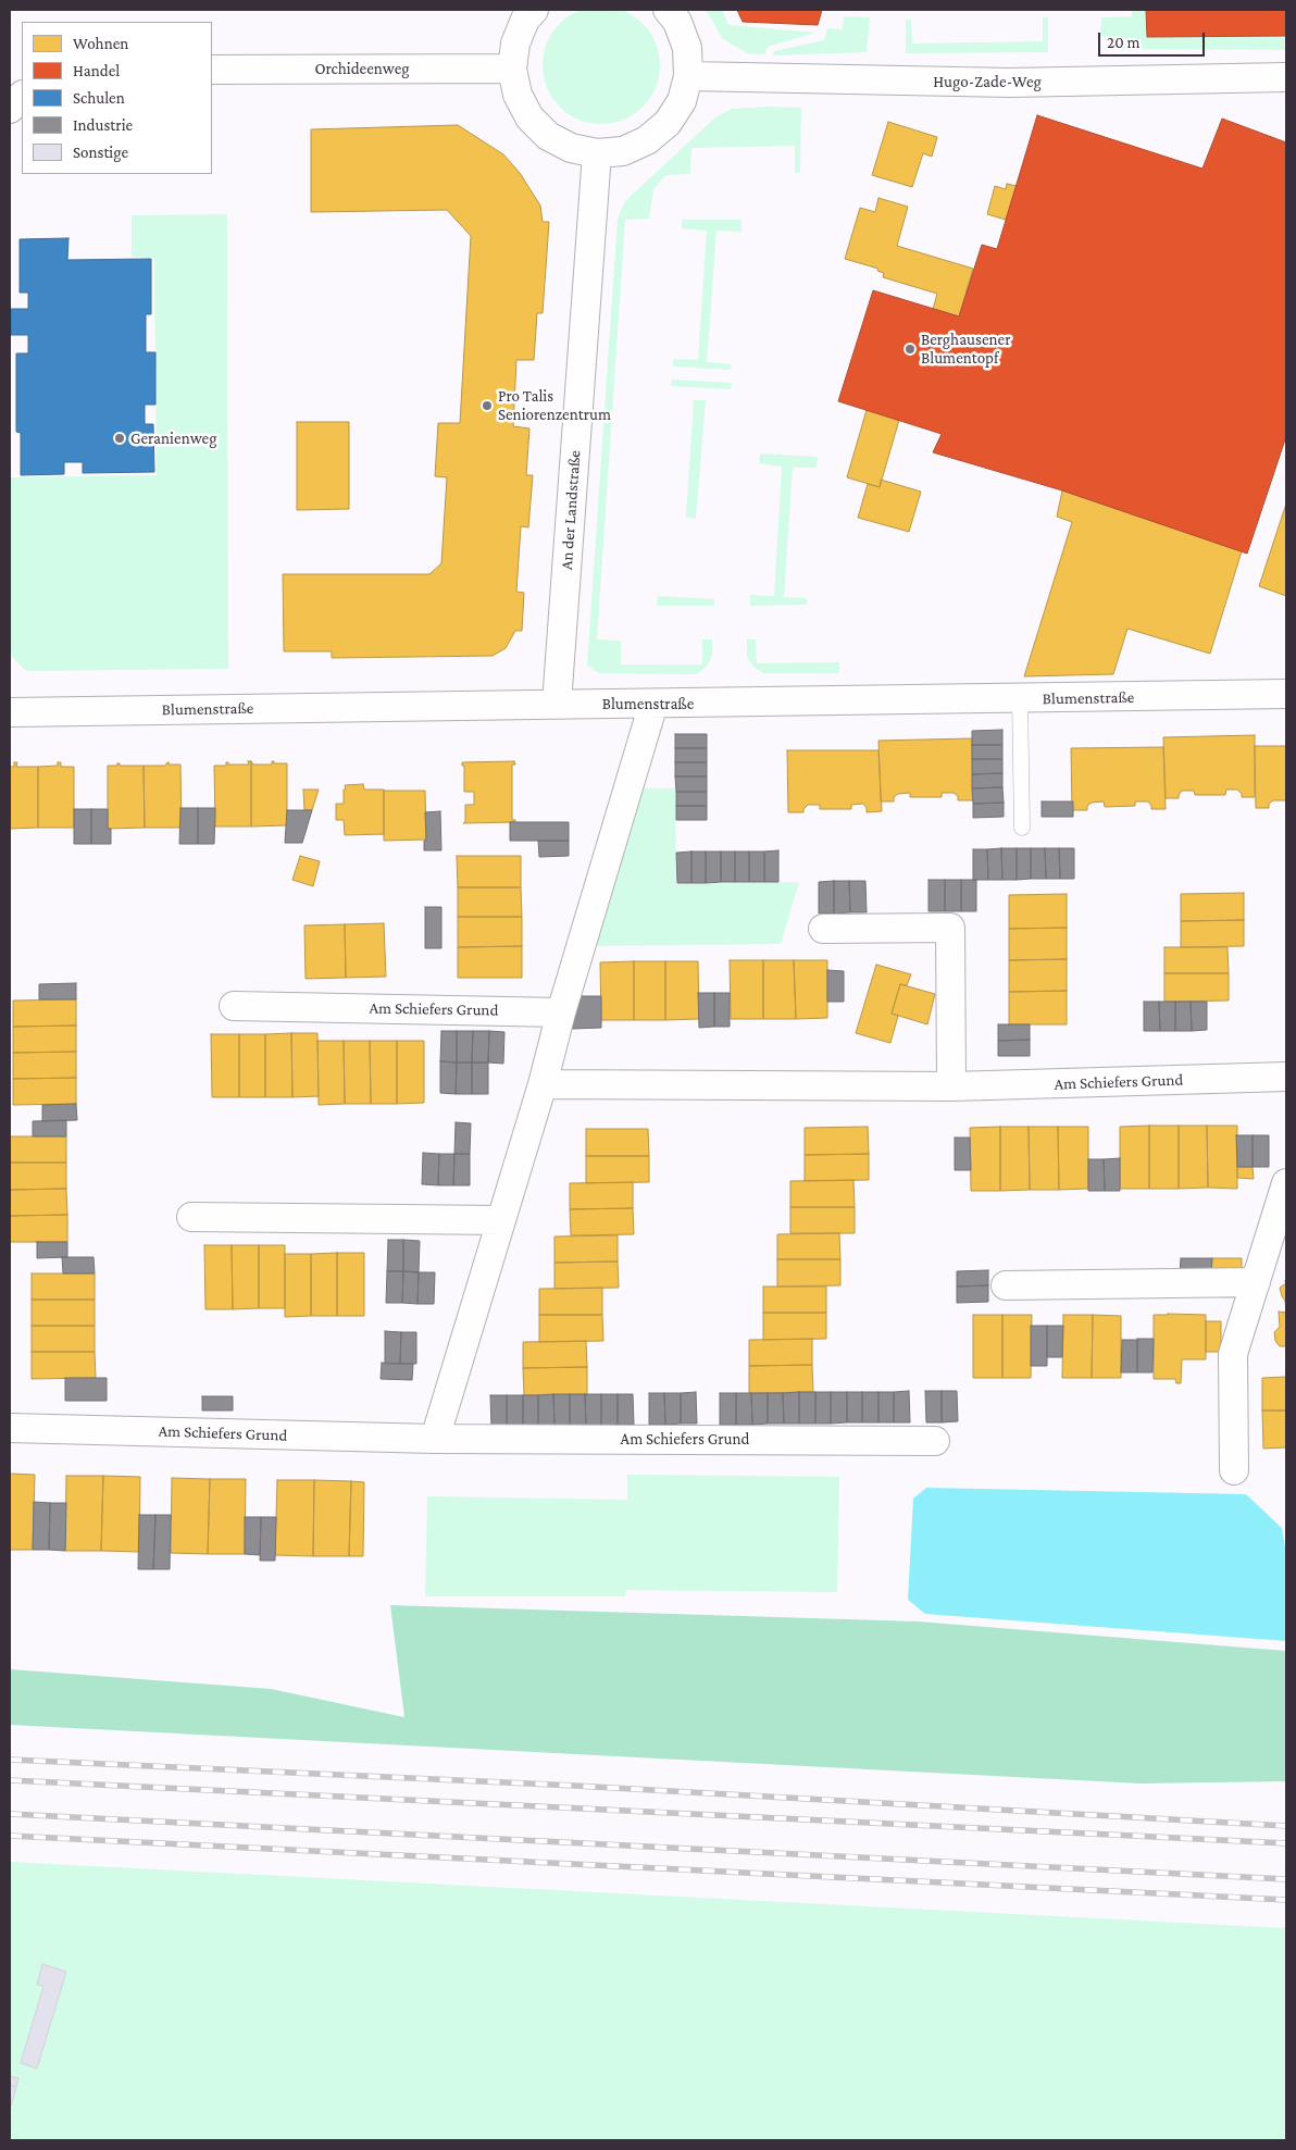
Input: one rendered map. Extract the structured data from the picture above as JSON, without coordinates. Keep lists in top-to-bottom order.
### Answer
{
  "streets": {
    "street": [
      "Orchideenweg",
      "Hugo-Zade-Weg",
      "An der Landstraße",
      "Blumenstraße",
      "Am Schiefers Grund"
    ]
  },
  "crossings": [
    ["An der Landstraße", "Blumenstraße"]
  ],
  "places": ["Berghausener Blumentopf", "Pro Talis Seniorenzentrum", "Geranienweg"],
  "legend": [
    "Wohnen",
    "Handel",
    "Schulen",
    "Industrie",
    "Sonstige"
  ],
  "scale_bar": "20 m"
}
